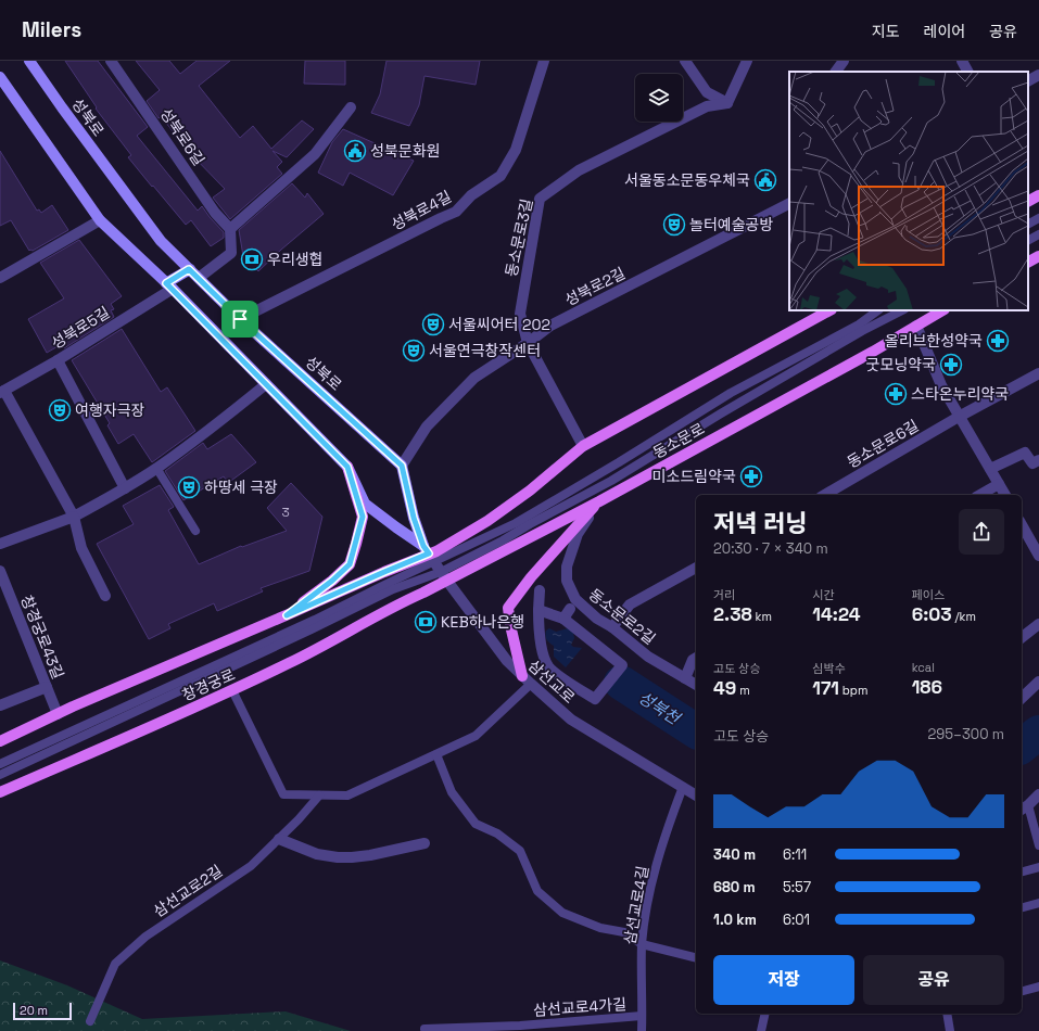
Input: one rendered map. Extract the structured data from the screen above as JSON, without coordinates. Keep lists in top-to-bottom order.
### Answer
{
  "streets": {
    "main road": ["성북로", "동소문로", "창경궁로"],
    "street": [
      "성북로6길",
      "성북로4길",
      "동소문로3길",
      "성북로2길",
      "성북로5길",
      "동소문로6길",
      "동소문로2길",
      "창경궁로43길",
      "삼선교로"
    ],
    "lane": ["삼선교로2길", "삼선교로4길", "삼선교로4가길"]
  },
  "crossings": [
    ["성북로", "성북로4길"],
    ["성북로", "성북로2길"],
    ["동소문로3길", "성북로2길"],
    ["동소문로", "동소문로2길"],
    ["동소문로", "삼선교로"],
    ["동소문로", "창경궁로"],
    ["삼선교로", "삼선교로4길"],
    ["삼선교로4길", "삼선교로4가길"]
  ],
  "water": ["성북천"],
  "places": {
    "public building": ["성북문화원", "서울동소문동우체국"],
    "theatre": [
      "놀터예술공방",
      "서울씨어터 202",
      "서울연극창작센터",
      "여행자극장",
      "하땅세 극장"
    ],
    "bank": ["우리생협", "KEB하나은행"],
    "pharmacy": [
      "올리브한성약국",
      "굿모닝약국",
      "스타온누리약국",
      "미소드림약국"
    ]
  },
  "house_numbers": ["3"],
  "scale_bar": "20 m",
  "page": {
    "header": "Milers",
    "nav": ["지도", "레이어", "공유"],
    "heading": ["저녁 러닝", "20:30 · 7 × 340 m"],
    "stats": [
      ["거리", "2.38 km"],
      ["시간", "14:24"],
      ["페이스", "6:03 /km"],
      ["고도 상승", "49 m"],
      ["심박수", "171 bpm"],
      ["kcal", "186"]
    ],
    "chart": ["고도 상승", "295–300 m"],
    "list": [
      {
        "name": "340 m",
        "note": "6:11"
      },
      {
        "name": "680 m",
        "note": "5:57"
      },
      {
        "name": "1.0 km",
        "note": "6:01"
      }
    ],
    "buttons": ["저장", "공유"],
    "scale": "20 m"
  }
}
